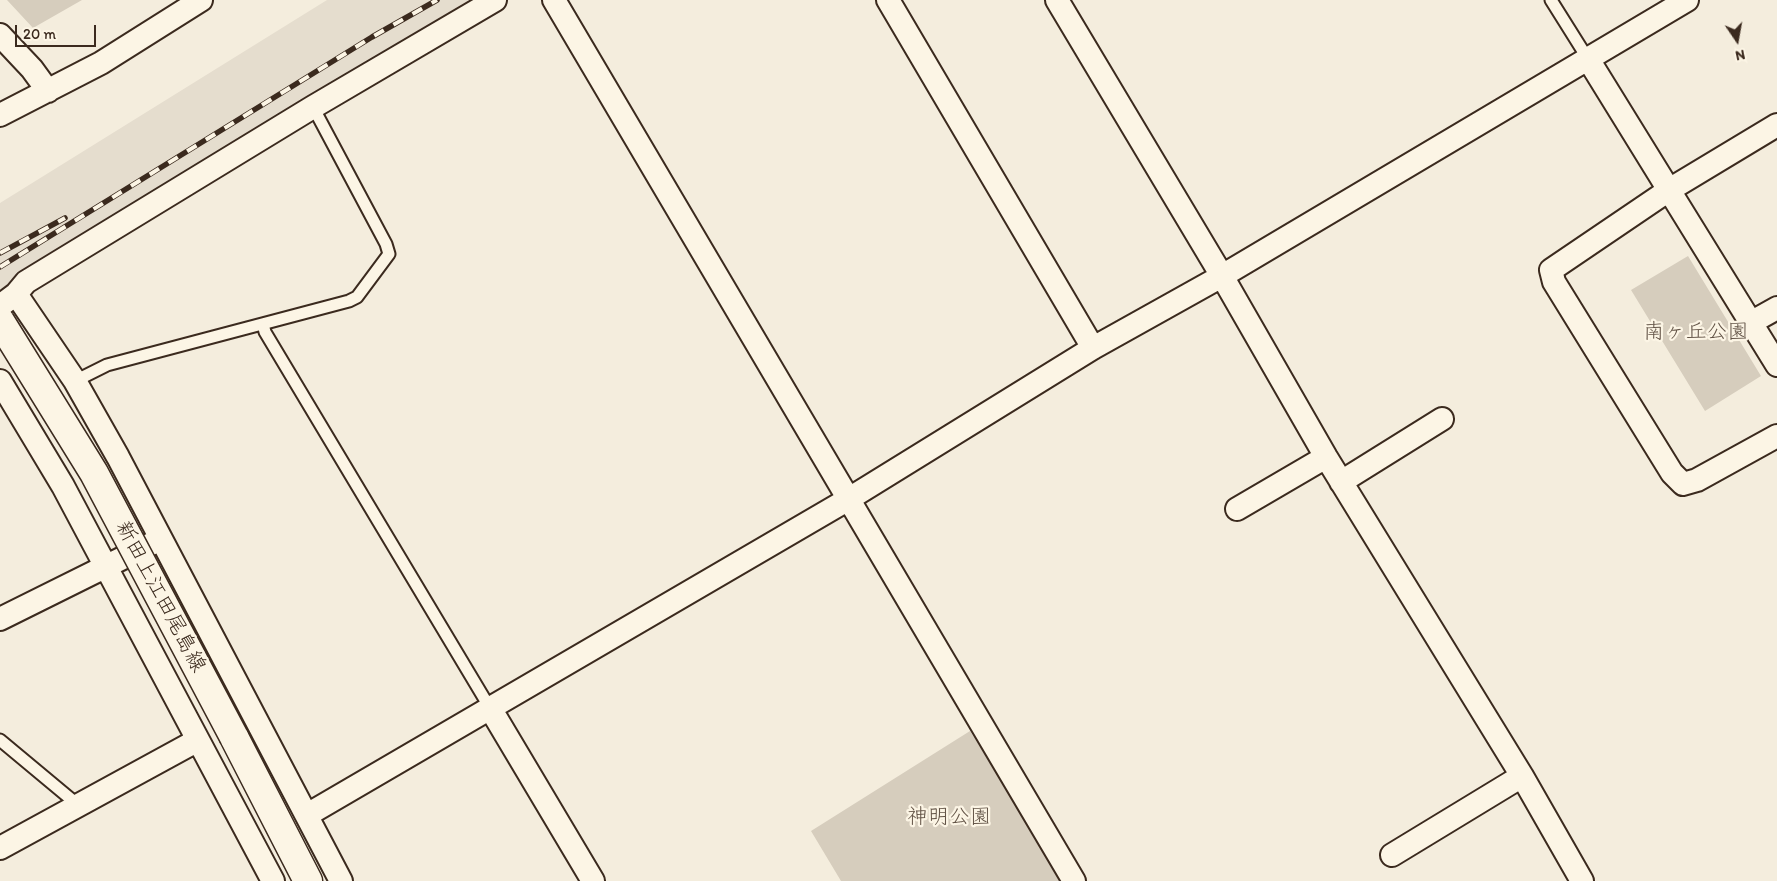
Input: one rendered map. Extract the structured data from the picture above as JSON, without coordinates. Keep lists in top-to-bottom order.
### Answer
{
  "streets": {
    "main road": ["新田上江田尾島線"]
  },
  "parks": ["南ヶ丘公園", "神明公園"],
  "scale_bar": "20 m",
  "north": "bottom"
}
